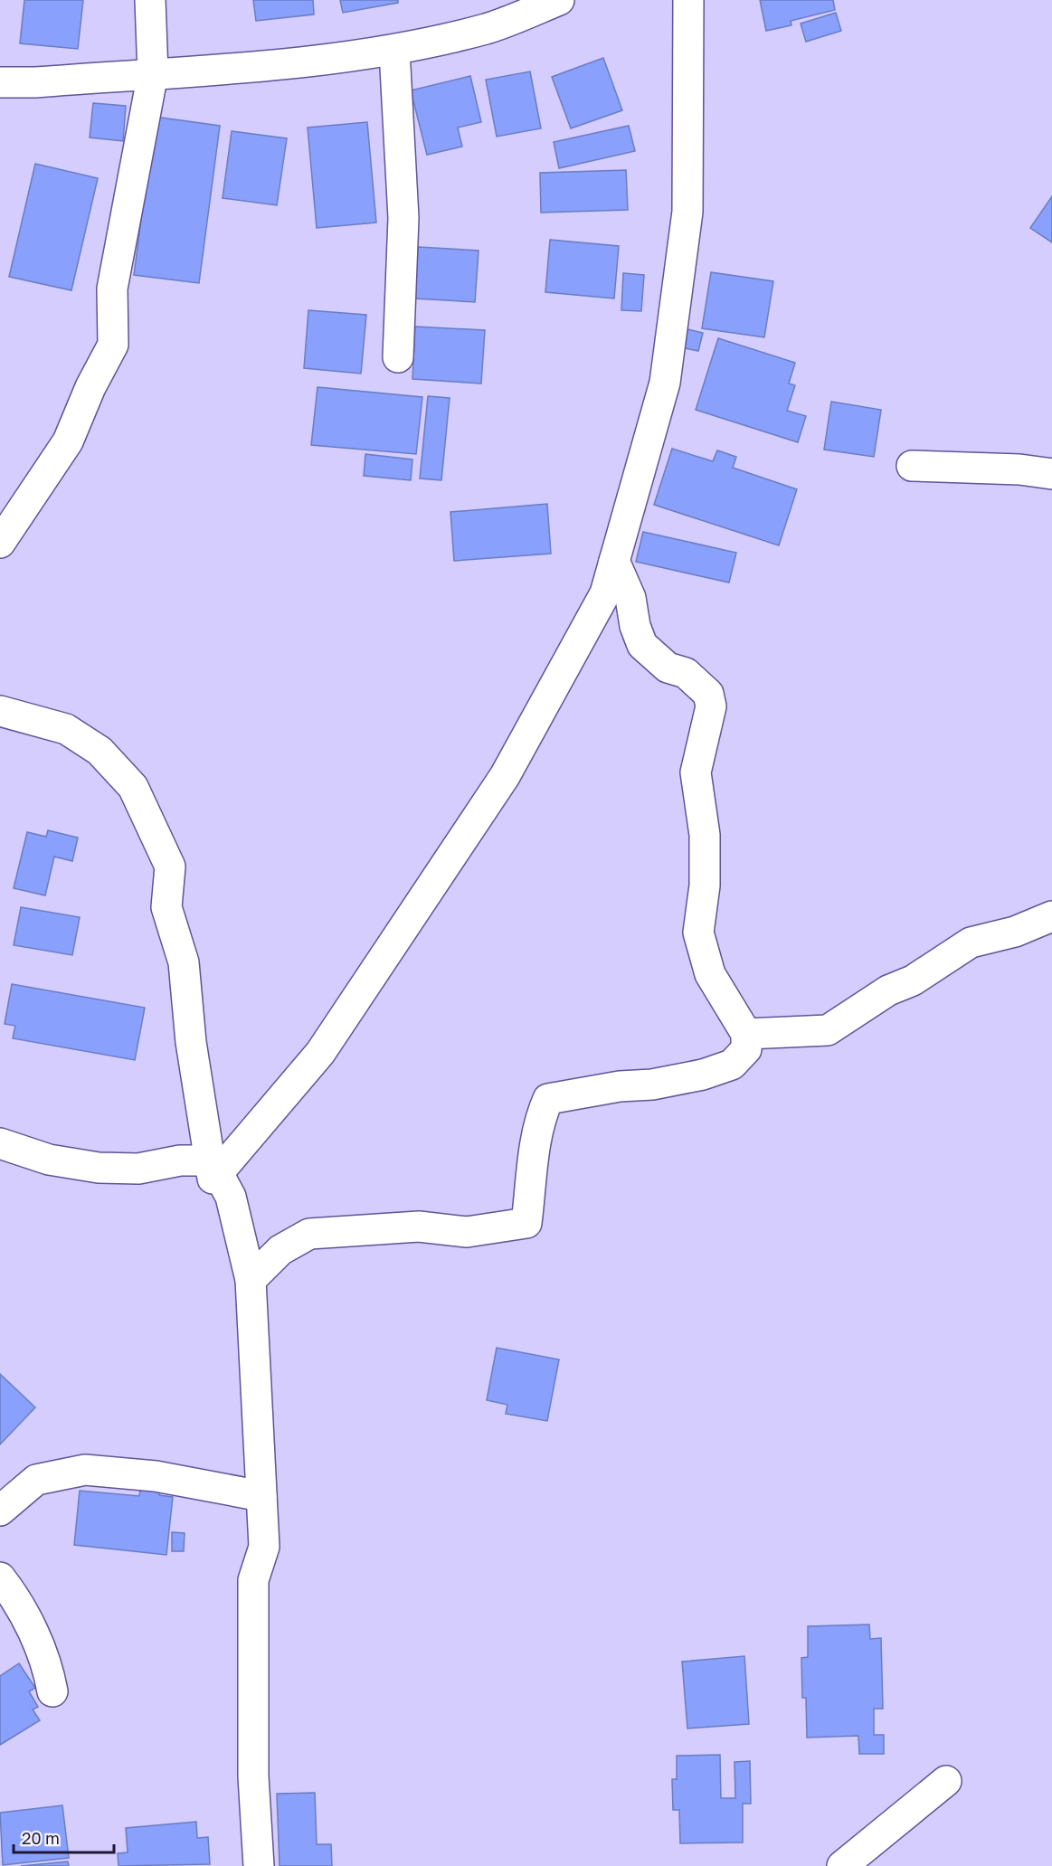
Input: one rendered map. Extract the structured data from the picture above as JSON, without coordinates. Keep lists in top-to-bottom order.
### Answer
{
  "scale_bar": "20 m"
}
